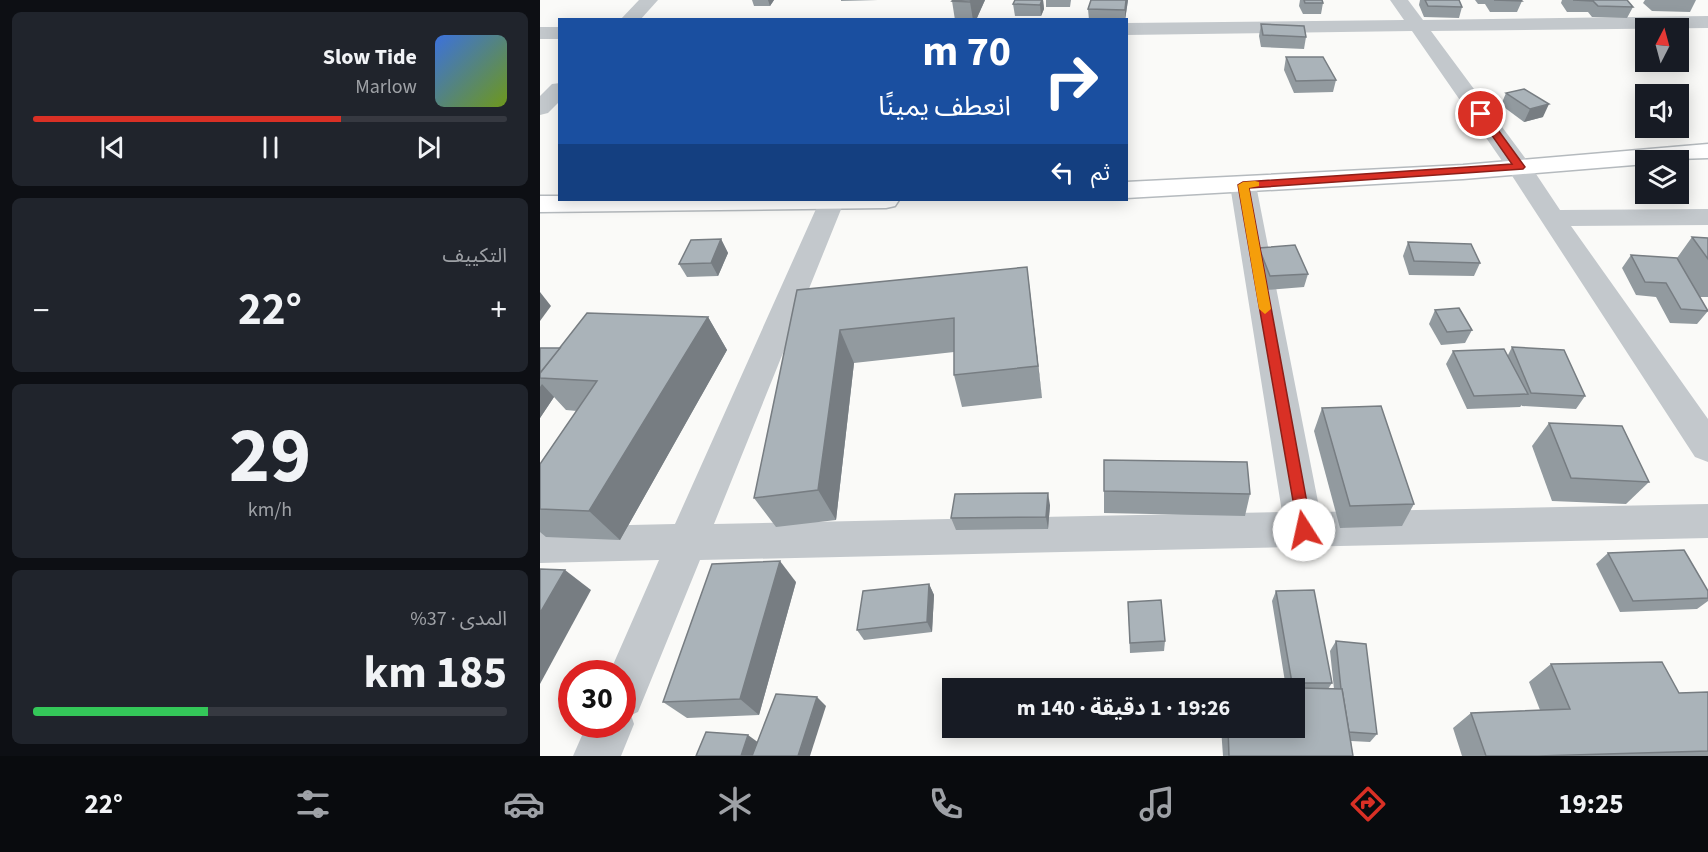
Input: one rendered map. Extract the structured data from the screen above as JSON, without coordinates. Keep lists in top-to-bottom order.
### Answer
{
  "north": "top",
  "page": {
    "turn": ["70 m", "انعطف يمينًا"],
    "song": ["Slow Tide", "Marlow"],
    "then": "ثم",
    "tile": [
      "التكييف",
      ["29", "km/h"],
      ["المدى · 37%", "185 km"]
    ],
    "heat": ["−", "22°", "+"],
    "limit": "30",
    "trip": "19:26 · 1 دقيقة · 140 m",
    "tabs": ["19:25", "22°"]
  }
}
